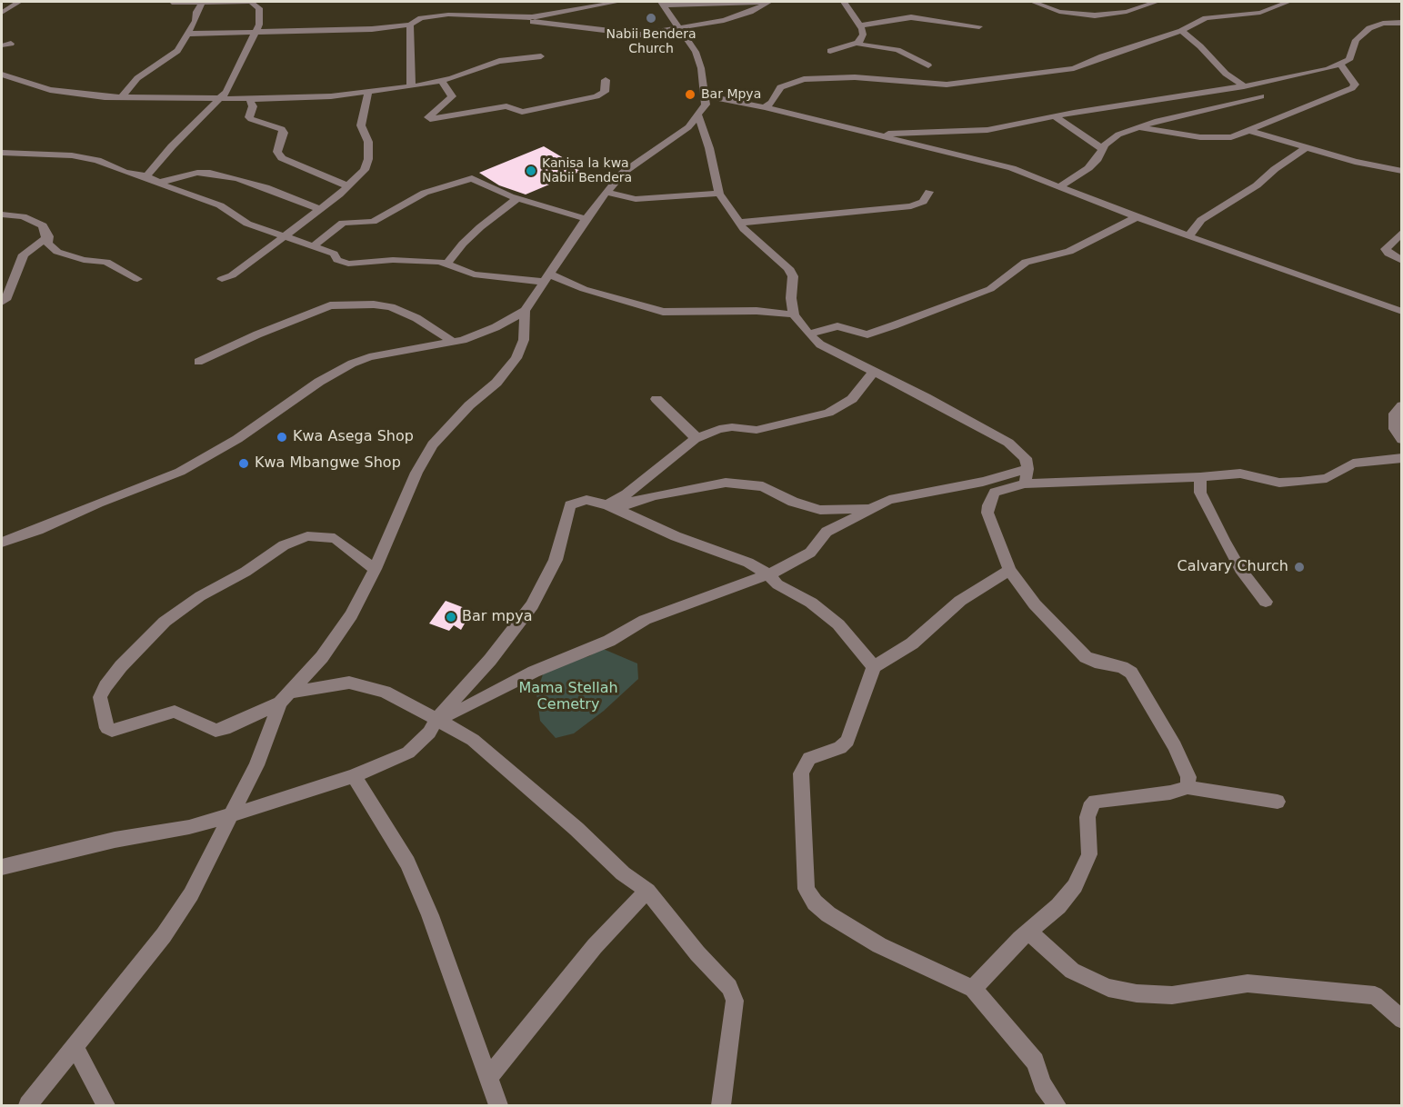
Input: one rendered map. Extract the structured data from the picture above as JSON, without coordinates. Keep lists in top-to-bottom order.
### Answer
{
  "parks": ["Mama Stellah Cemetry"],
  "places": [
    "Nabii Bendera Church",
    "Bar Mpya",
    "Kanisa la kwa Nabii Bendera",
    "Kwa Asega Shop",
    "Kwa Mbangwe Shop",
    "Calvary Church",
    "Bar mpya"
  ]
}
